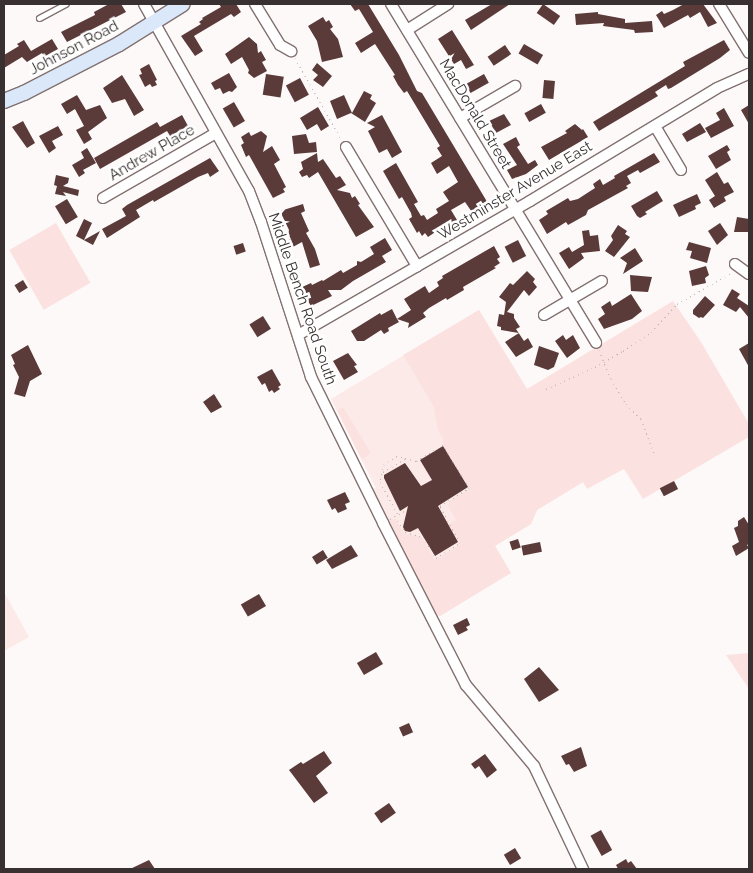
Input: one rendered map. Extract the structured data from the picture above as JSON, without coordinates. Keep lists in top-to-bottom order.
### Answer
{
  "streets": {
    "main road": ["Johnson Road"],
    "street": [
      "MacDonald Street",
      "Andrew Place",
      "Westminster Avenue East",
      "Middle Bench Road South"
    ]
  },
  "crossings": [
    ["Johnson Road", "Middle Bench Road South"],
    ["MacDonald Street", "Westminster Avenue East"],
    ["Andrew Place", "Middle Bench Road South"],
    ["Westminster Avenue East", "Middle Bench Road South"]
  ]
}
